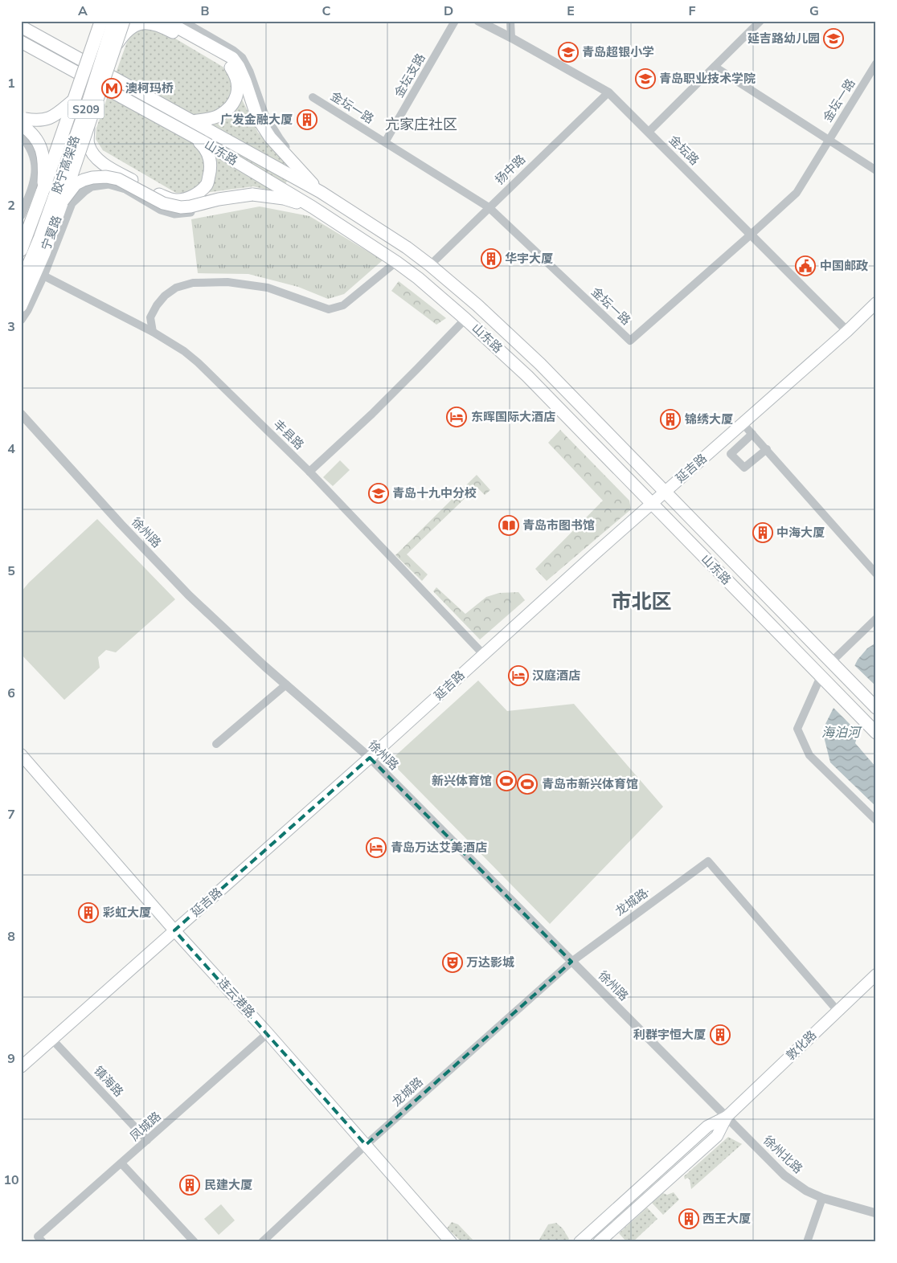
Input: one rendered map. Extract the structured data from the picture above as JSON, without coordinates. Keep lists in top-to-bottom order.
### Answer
{
  "streets": {
    "highway": ["S209", "胶宁高架路"],
    "main road": [
      "山东路",
      "宁夏路",
      "延吉路",
      "连云港路",
      "敦化路"
    ],
    "street": [
      "金坛支路",
      "金坛一路",
      "金坛路",
      "扬中路",
      "丰县路",
      "徐州路",
      "龙城路·",
      "镇海路",
      "龙城路",
      "凤城路",
      "徐州北路"
    ]
  },
  "crossings": [
    ["金坛支路", "金坛一路"],
    ["金坛一路", "金坛路"],
    ["金坛一路", "扬中路"],
    ["金坛路", "扬中路"],
    ["金坛路", "延吉路"],
    ["山东路", "扬中路"],
    ["山东路", "延吉路"],
    ["胶宁高架路", "宁夏路"],
    ["丰县路", "延吉路"],
    ["延吉路", "徐州路"],
    ["延吉路", "连云港路"],
    ["延吉路", "镇海路"],
    ["徐州路", "龙城路·"],
    ["徐州路", "敦化路"],
    ["徐州路", "龙城路"],
    ["徐州路", "徐州北路"],
    ["龙城路·", "敦化路"],
    ["龙城路·", "龙城路"],
    ["连云港路", "龙城路"],
    ["连云港路", "凤城路"],
    ["敦化路", "徐州北路"],
    ["镇海路", "凤城路"]
  ],
  "districts": ["亢家庄社区", "市北区"],
  "water": ["海泊河"],
  "places": {
    "school or university": [
      "延吉路幼儿园",
      "青岛超银小学",
      "青岛职业技术学院",
      "青岛十九中分校"
    ],
    "metro station": ["澳柯玛桥"],
    "building": [
      "广发金融大厦",
      "华宇大厦",
      "锦绣大厦",
      "中海大厦",
      "彩虹大厦",
      "利群宇恒大厦",
      "民建大厦",
      "西王大厦"
    ],
    "public building": ["中国邮政"],
    "hotel": ["东晖国际大酒店", "汉庭酒店", "青岛万达艾美酒店"],
    "library": ["青岛市图书馆"],
    "sports": ["新兴体育馆", "青岛市新兴体育馆"],
    "theatre": ["万达影城"]
  },
  "grid": {
    "columns": [
      "A",
      "B",
      "C",
      "D",
      "E",
      "F",
      "G"
    ],
    "rows": [
      "1",
      "2",
      "3",
      "4",
      "5",
      "6",
      "7",
      "8",
      "9",
      "10"
    ]
  }
}
